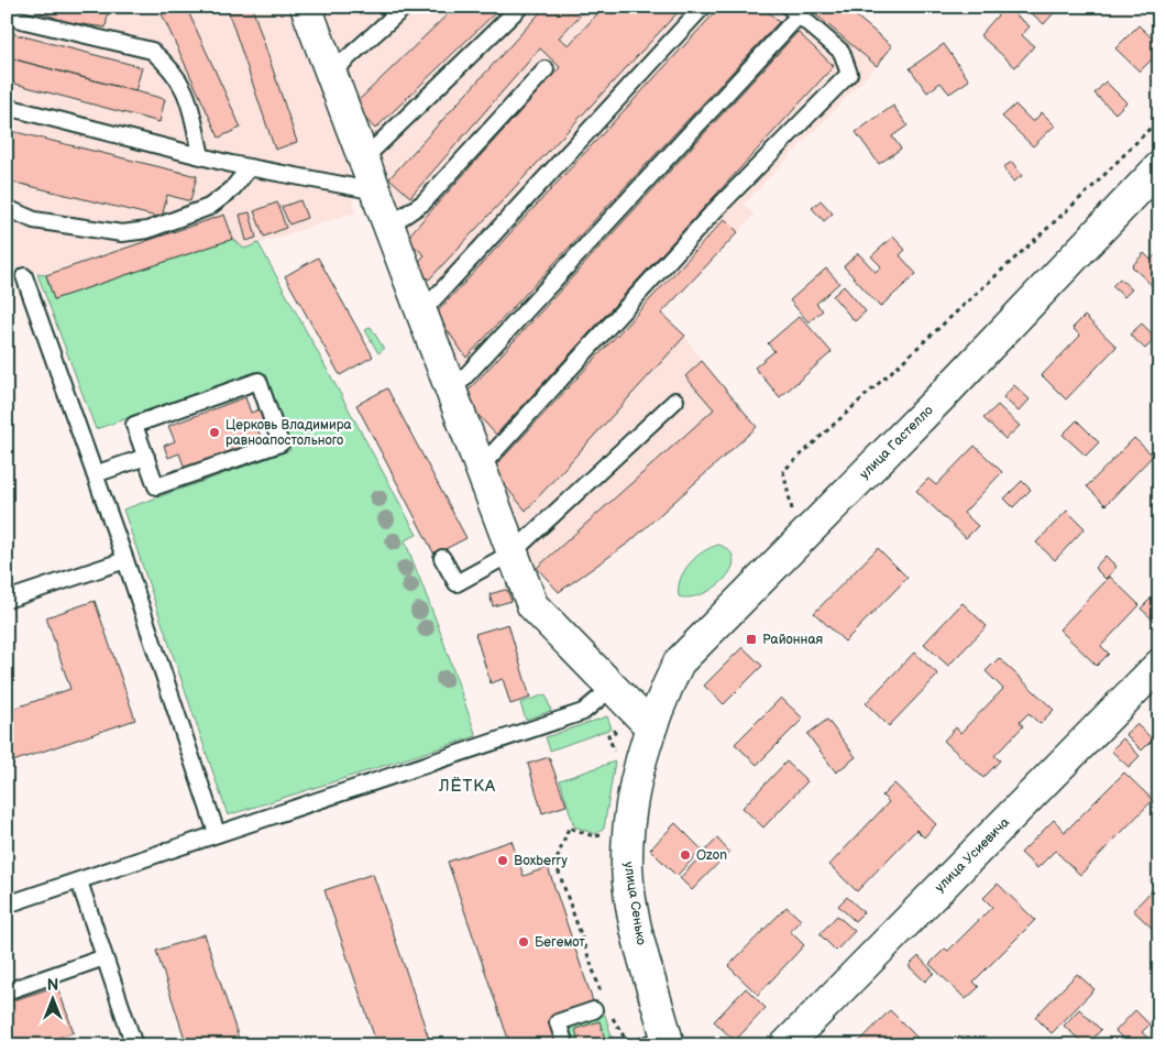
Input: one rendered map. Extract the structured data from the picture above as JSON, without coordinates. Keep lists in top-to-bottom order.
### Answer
{
  "streets": {
    "street": ["улица Гастелло", "улица Усиевича", "улица Сенько"]
  },
  "crossings": [
    ["улица Гастелло", "улица Сенько"]
  ],
  "districts": ["ЛЁТКА"],
  "places": {
    "other": [
      "Церковь Владимира равноапостольного",
      "Ozon",
      "Boxberry",
      "Бегемот"
    ],
    "transit": ["Районная"]
  },
  "north": "top"
}
